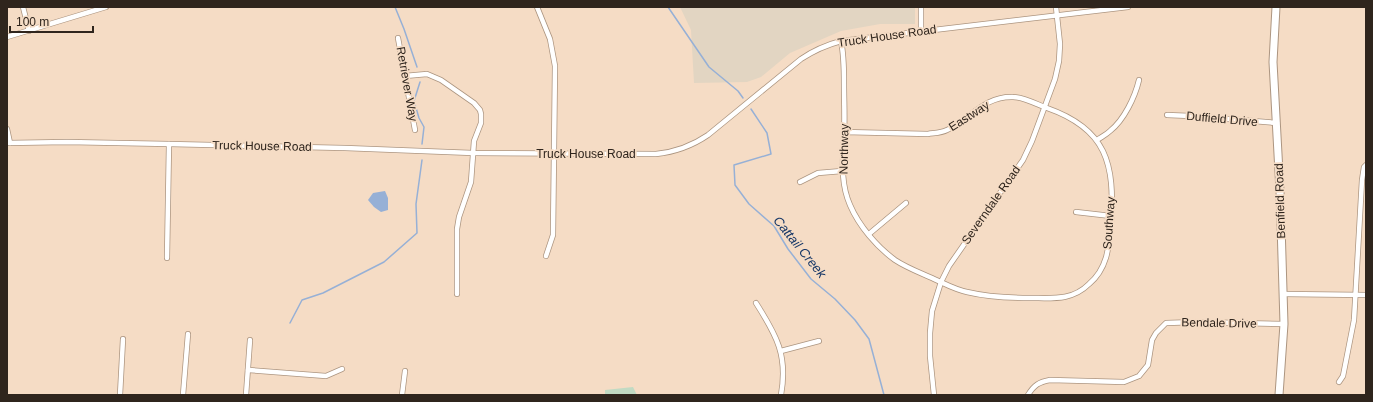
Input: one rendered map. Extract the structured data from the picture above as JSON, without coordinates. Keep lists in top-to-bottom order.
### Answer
{
  "streets": {
    "main road": ["Benfield Road"],
    "street": [
      "Truck House Road",
      "Retriever Way",
      "Eastway",
      "Duffield Drive",
      "Northway",
      "Severndale Road",
      "Southway",
      "Bendale Drive"
    ]
  },
  "crossings": [
    ["Truck House Road", "Northway"],
    ["Truck House Road", "Severndale Road"],
    ["Eastway", "Northway"],
    ["Eastway", "Severndale Road"],
    ["Eastway", "Southway"],
    ["Duffield Drive", "Benfield Road"],
    ["Northway", "Severndale Road"],
    ["Northway", "Southway"],
    ["Benfield Road", "Bendale Drive"],
    ["Severndale Road", "Southway"]
  ],
  "water": ["Cattail Creek"],
  "scale_bar": "100 m"
}
